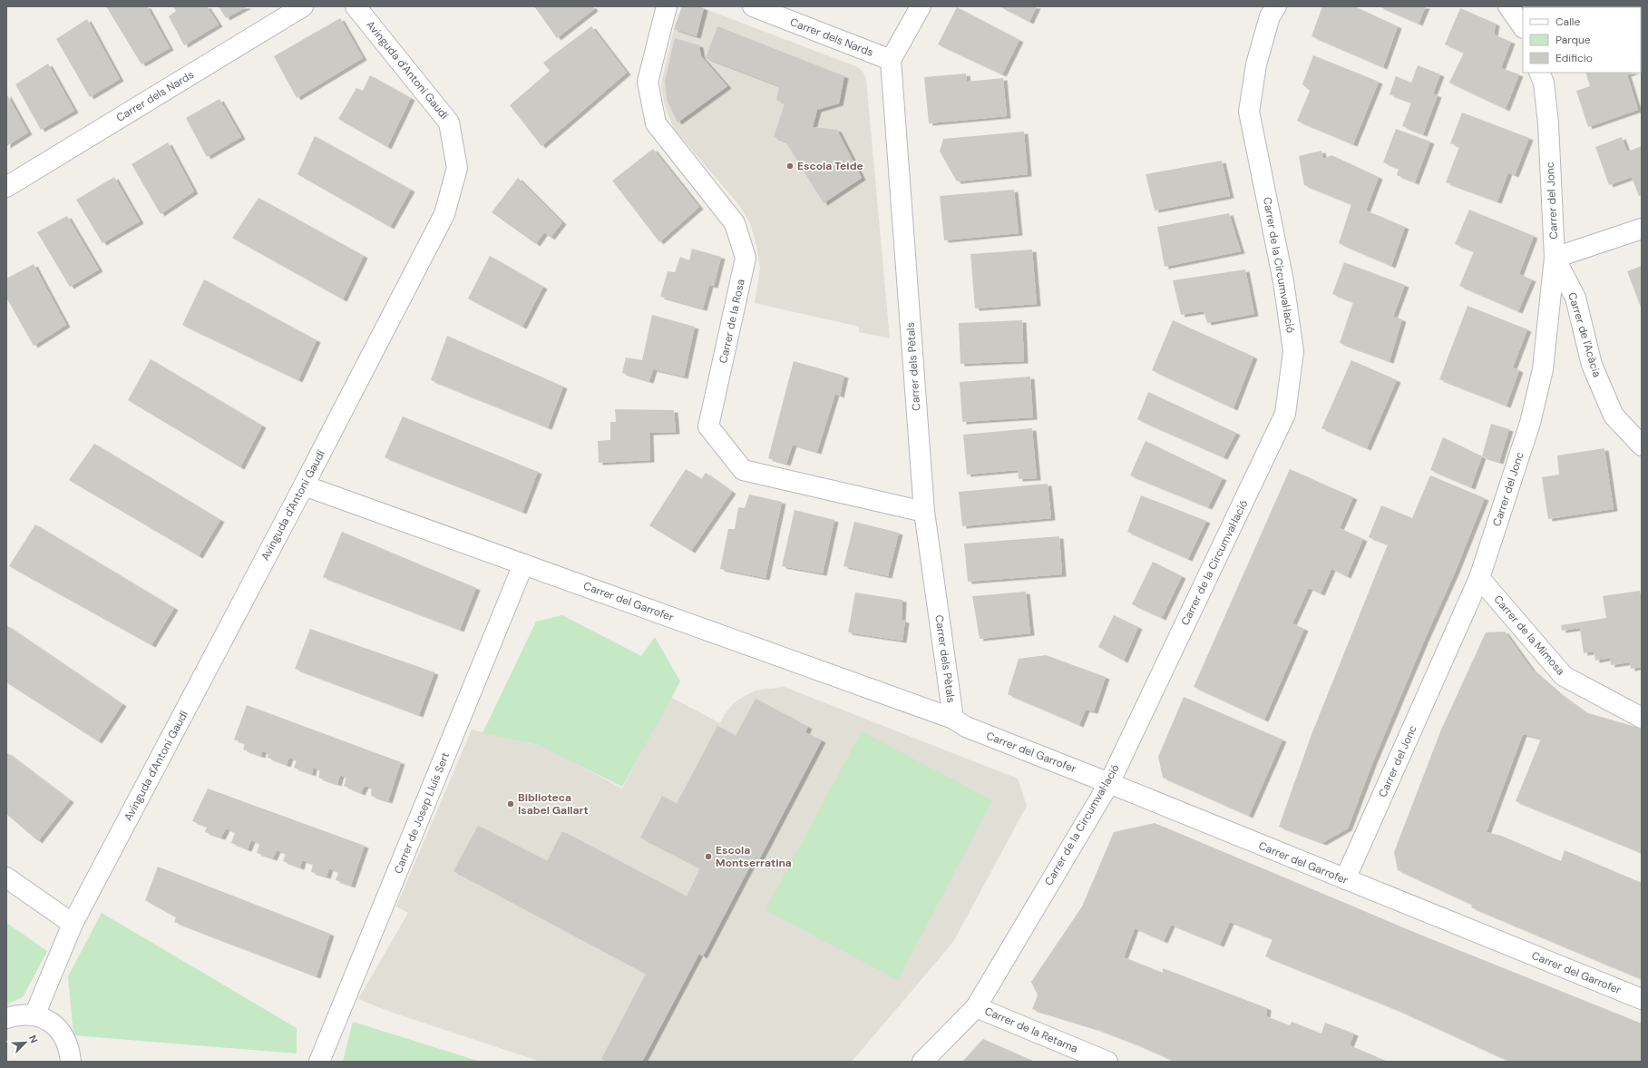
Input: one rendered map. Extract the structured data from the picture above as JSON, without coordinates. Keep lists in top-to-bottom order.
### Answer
{
  "streets": {
    "street": [
      "Carrer dels Nards",
      "Avinguda d'Antoni Gaudí",
      "Carrer del Jonc",
      "Carrer de la Circumval·lació",
      "Carrer de la Rosa",
      "Carrer de l'Acàcia",
      "Carrer dels Pètals",
      "Carrer del Garrofer",
      "Carrer de la Mimosa",
      "Carrer de Josep Lluís Sert",
      "Carrer de la Retama"
    ]
  },
  "crossings": [
    ["Carrer dels Nards", "Carrer dels Pètals"],
    ["Avinguda d'Antoni Gaudí", "Carrer del Garrofer"],
    ["Carrer del Jonc", "Carrer de l'Acàcia"],
    ["Carrer del Jonc", "Carrer del Garrofer"],
    ["Carrer del Jonc", "Carrer de la Mimosa"],
    ["Carrer de la Circumval·lació", "Carrer del Garrofer"],
    ["Carrer de la Circumval·lació", "Carrer de la Retama"],
    ["Carrer de la Rosa", "Carrer dels Pètals"],
    ["Carrer dels Pètals", "Carrer del Garrofer"],
    ["Carrer del Garrofer", "Carrer de Josep Lluís Sert"]
  ],
  "places": ["Escola Teide", "Biblioteca Isabel Gallart", "Escola Montserratina"],
  "legend": ["Calle", "Parque", "Edificio"],
  "north": "top right"
}
